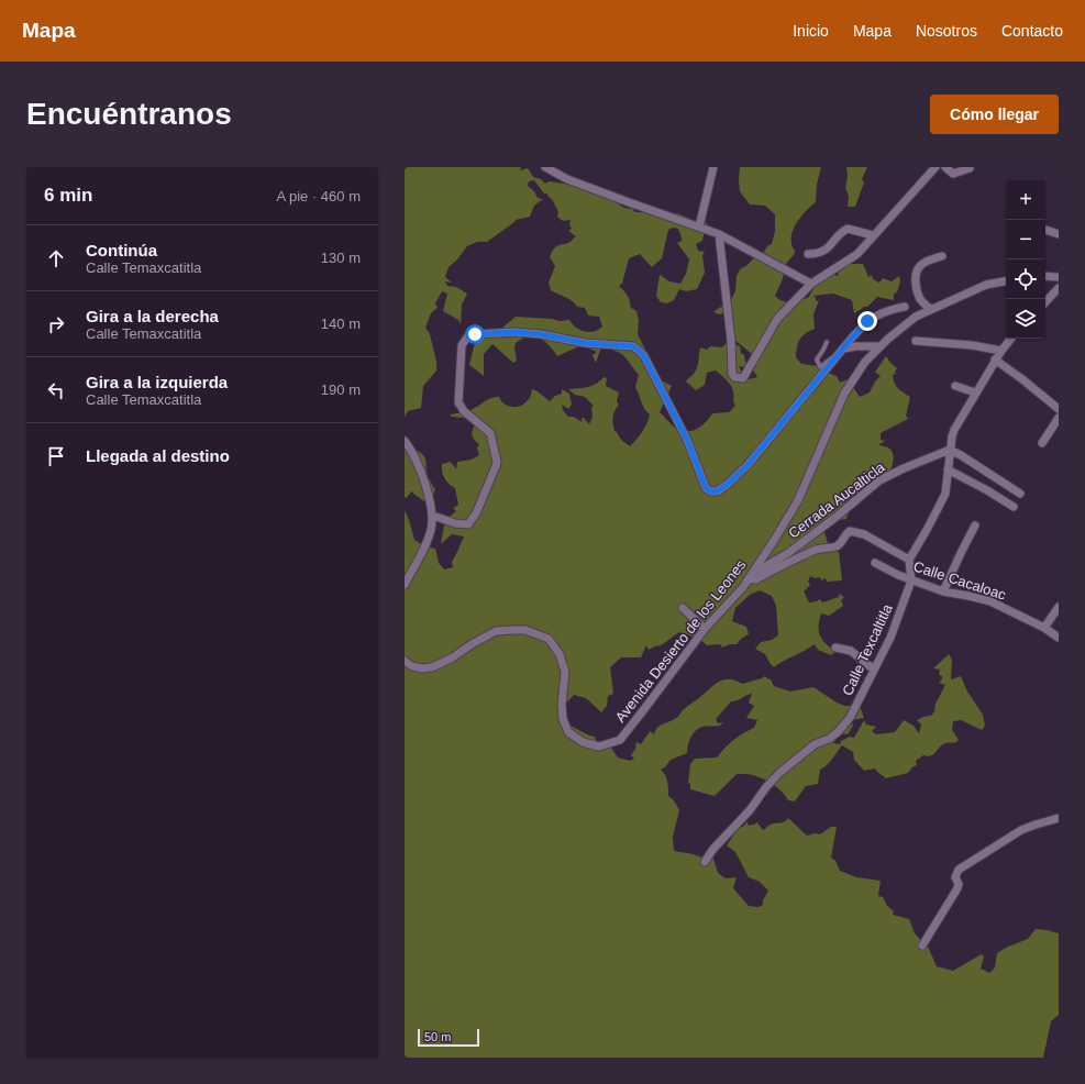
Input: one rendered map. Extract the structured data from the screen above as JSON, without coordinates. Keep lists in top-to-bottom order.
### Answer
{
  "streets": {
    "street": [
      "Cerrada Aucalticla",
      "Calle Cacaloac",
      "Avenida Desierto de los Leones",
      "Calle Texcaltitla"
    ]
  },
  "crossings": [
    ["Cerrada Aucalticla", "Avenida Desierto de los Leones"],
    ["Calle Cacaloac", "Calle Texcaltitla"]
  ],
  "scale_bar": "50 m",
  "page": {
    "header": "Mapa",
    "nav": [
      "Inicio",
      "Mapa",
      "Nosotros",
      "Contacto"
    ],
    "buttons": "Cómo llegar",
    "title": "Encuéntranos",
    "heading": ["6 min", "A pie · 460 m"],
    "map_buttons": ["+", "−"],
    "list": [
      ["Continúa", "Calle Temaxcatitla", "130 m"],
      ["Gira a la derecha", "Calle Temaxcatitla", "140 m"],
      ["Gira a la izquierda", "Calle Temaxcatitla", "190 m"],
      "Llegada al destino"
    ],
    "scale": "50 m"
  }
}
